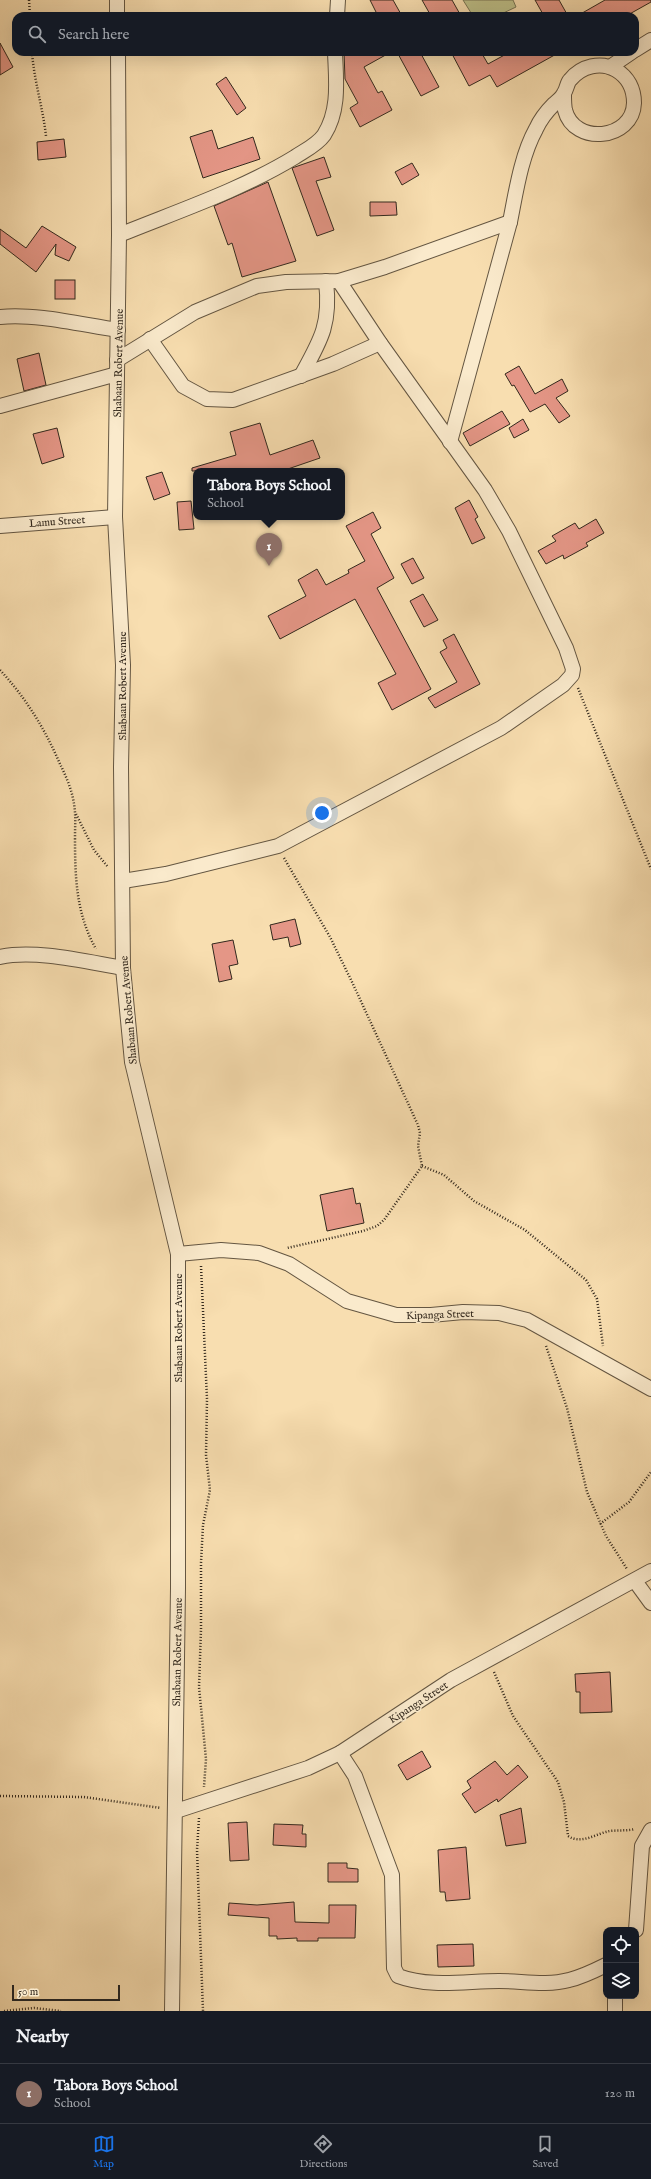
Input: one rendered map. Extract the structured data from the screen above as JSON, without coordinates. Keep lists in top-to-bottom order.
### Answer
{
  "streets": {
    "street": ["Shabaan Robert Avenue", "Lamu Street", "Kipanga Street"]
  },
  "crossings": [
    ["Shabaan Robert Avenue", "Lamu Street"],
    ["Shabaan Robert Avenue", "Kipanga Street"]
  ],
  "scale_bar": "50 m",
  "page": {
    "search": "Search here",
    "popup": ["Tabora Boys School", "School"],
    "pins": "1",
    "scale": "50 m",
    "heading": "Nearby",
    "list": [
      {
        "mark": "1",
        "name": "Tabora Boys School",
        "note": "School",
        "value": "120 m"
      }
    ],
    "nav": ["Map", "Directions", "Saved"]
  }
}
